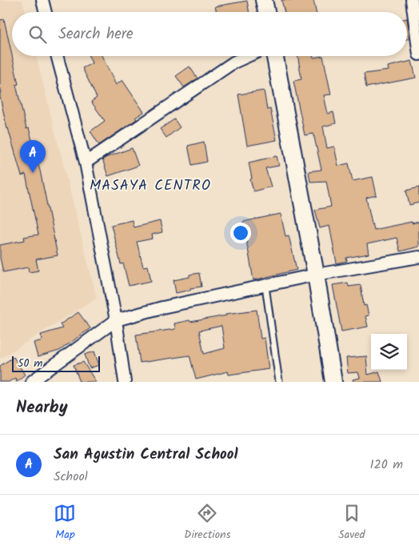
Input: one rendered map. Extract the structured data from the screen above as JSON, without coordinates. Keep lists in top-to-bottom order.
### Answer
{
  "districts": ["MASAYA CENTRO"],
  "scale_bar": "50 m",
  "page": {
    "search": "Search here",
    "pins": "A",
    "scale": "50 m",
    "heading": "Nearby",
    "list": [
      {
        "mark": "A",
        "name": "San Agustin Central School",
        "note": "School",
        "value": "120 m"
      }
    ],
    "nav": ["Map", "Directions", "Saved"]
  }
}
